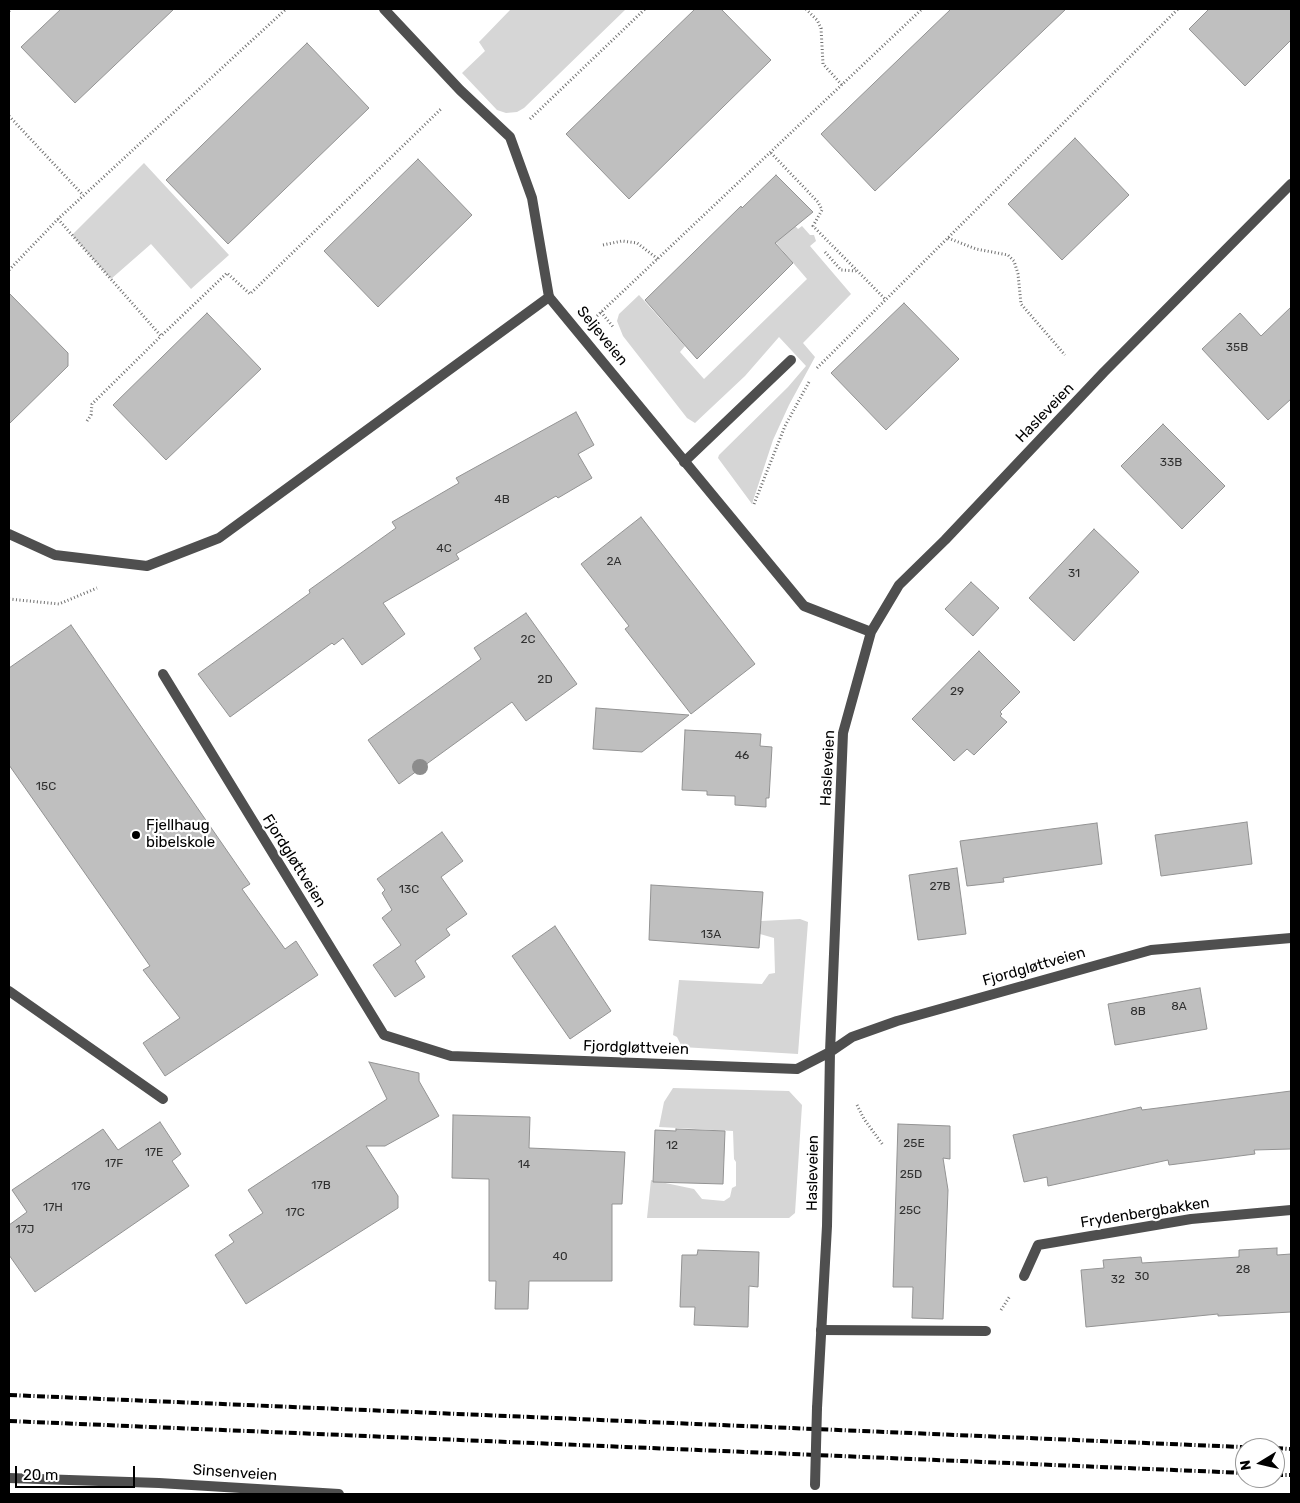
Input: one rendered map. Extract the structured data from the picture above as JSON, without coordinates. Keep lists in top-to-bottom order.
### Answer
{
  "streets": {
    "street": [
      "Seljeveien",
      "Hasleveien",
      "Fjordgløttveien",
      "Frydenbergbakken",
      "Sinsenveien"
    ]
  },
  "crossings": [
    ["Seljeveien", "Hasleveien"],
    ["Hasleveien", "Fjordgløttveien"]
  ],
  "places": ["Fjellhaug bibelskole"],
  "house_numbers": [
    "35B",
    "33B",
    "4B",
    "4C",
    "2A",
    "31",
    "2C",
    "2D",
    "29",
    "46",
    "15C",
    "27B",
    "13C",
    "13A",
    "8A",
    "8B",
    "25E",
    "12",
    "17E",
    "17F",
    "14",
    "25D",
    "17B",
    "17G",
    "17H",
    "25C",
    "17C",
    "17J",
    "40",
    "28",
    "30",
    "32"
  ],
  "scale_bar": "20 m",
  "north": "left"
}
